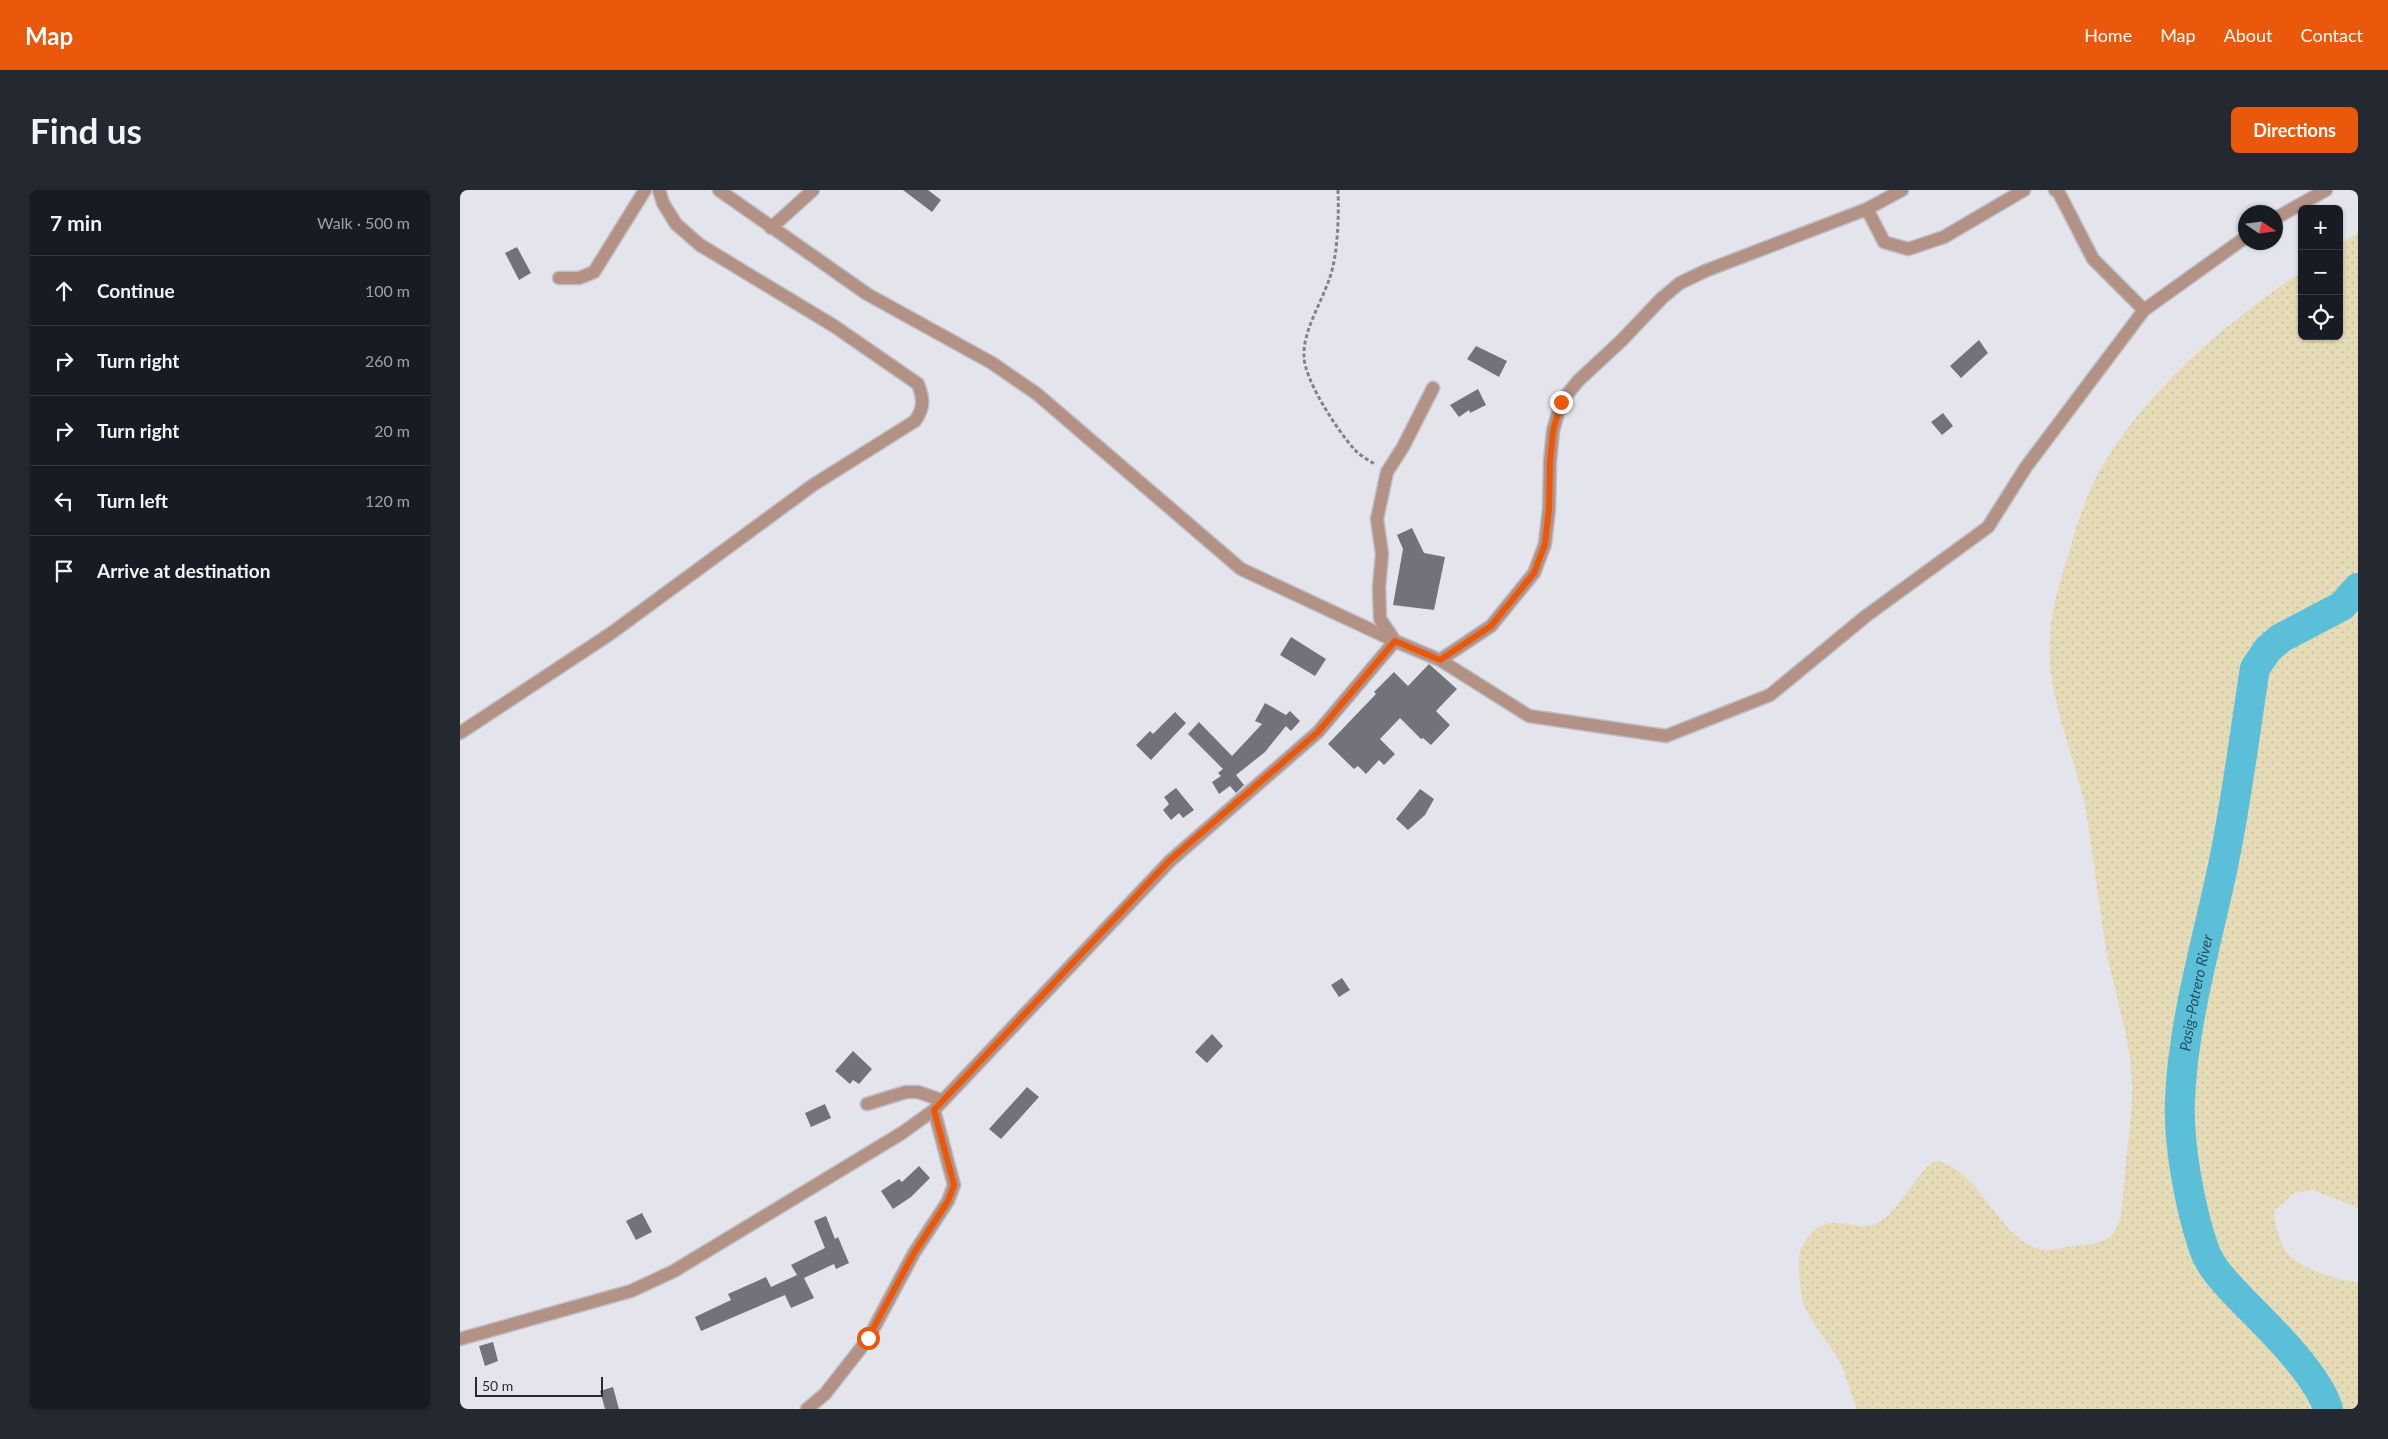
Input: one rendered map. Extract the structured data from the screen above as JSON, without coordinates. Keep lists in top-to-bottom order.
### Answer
{
  "water": ["Pasig-Potrero River"],
  "scale_bar": "50 m",
  "north": "right",
  "page": {
    "header": "Map",
    "nav": [
      "Home",
      "Map",
      "About",
      "Contact"
    ],
    "buttons": "Directions",
    "title": "Find us",
    "heading": ["7 min", "Walk · 500 m"],
    "map_buttons": ["+", "−"],
    "list": [
      ["Continue", "100 m"],
      ["Turn right", "260 m"],
      ["Turn right", "20 m"],
      ["Turn left", "120 m"],
      "Arrive at destination"
    ],
    "scale": "50 m"
  }
}
